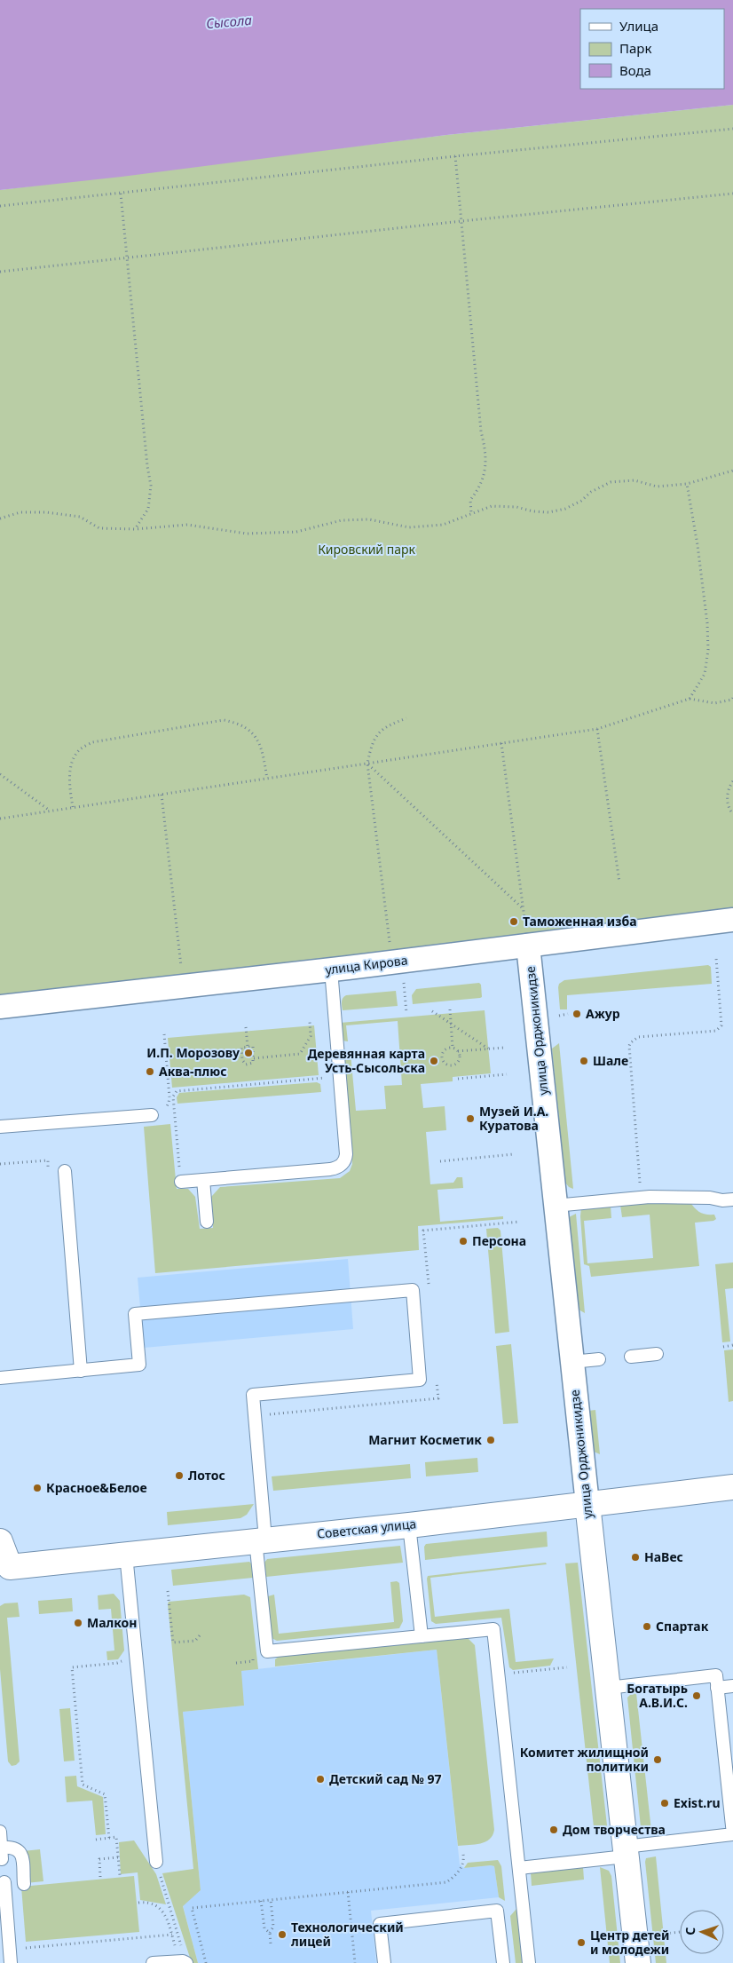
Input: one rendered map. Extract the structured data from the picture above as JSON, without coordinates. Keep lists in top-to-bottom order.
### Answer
{
  "streets": {
    "main road": ["улица Орджоникидзе", "Советская улица"],
    "street": ["улица Кирова"]
  },
  "crossings": [
    ["улица Кирова", "улица Орджоникидзе"],
    ["улица Орджоникидзе", "Советская улица"]
  ],
  "water": ["Сысола"],
  "parks": ["Кировский парк"],
  "places": [
    "Таможенная изба",
    "Ажур",
    "И.П. Морозову",
    "Деревянная карта Усть-Сысольска",
    "Шале",
    "Аква-плюс",
    "Музей И.А. Куратова",
    "Персона",
    "Магнит Косметик",
    "Лотос",
    "Красное&Белое",
    "НаВес",
    "Малкон",
    "Спартак",
    "Богатырь А.В.И.С.",
    "Комитет жилищной политики",
    "Детский сад № 97",
    "Exist.ru",
    "Дом творчества",
    "Технологический лицей",
    "Центр детей и молодежи"
  ],
  "legend": ["Улица", "Парк", "Вода"],
  "north": "left"
}
